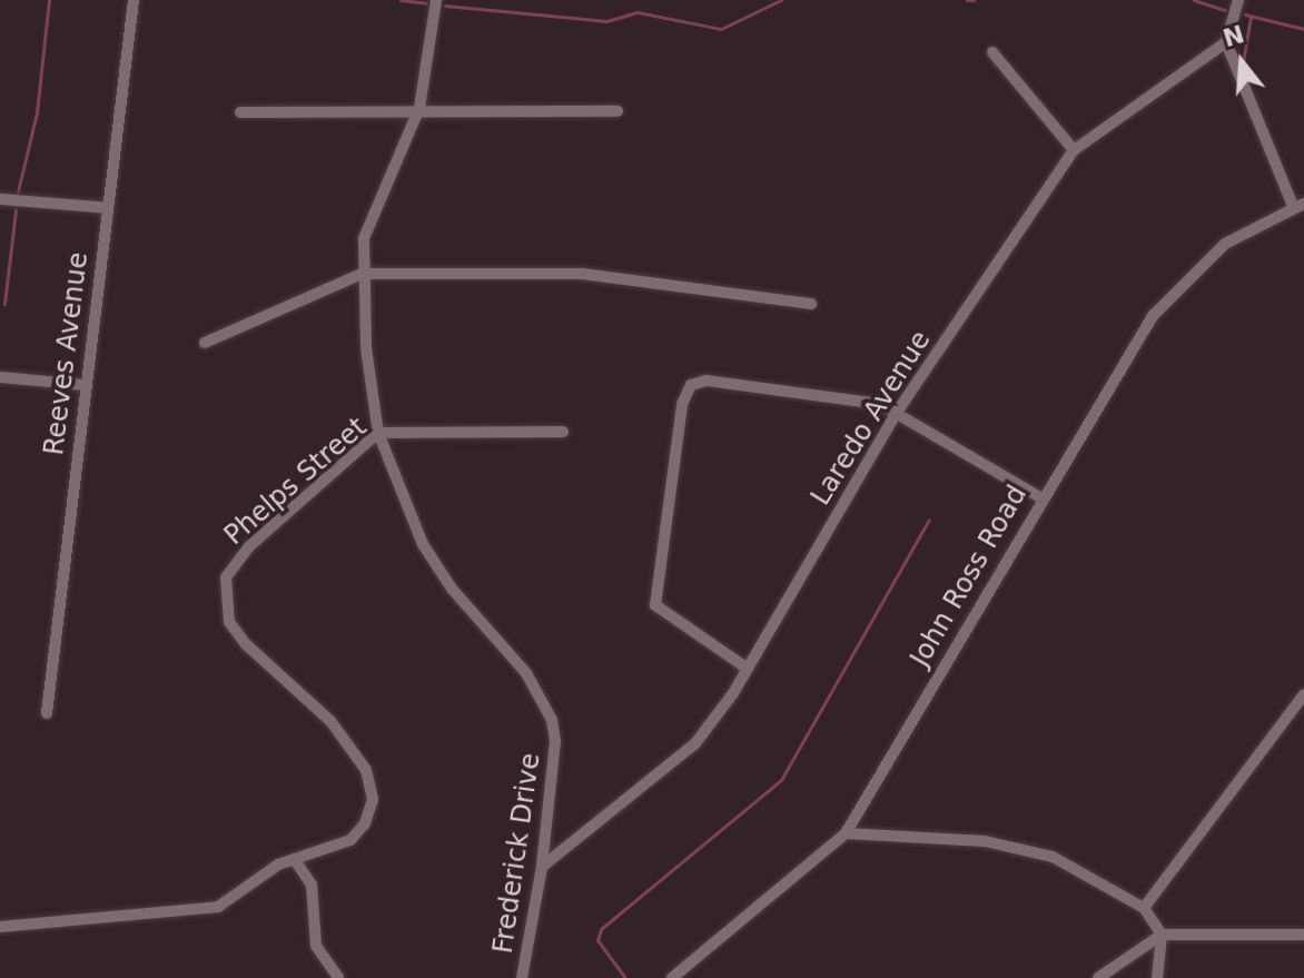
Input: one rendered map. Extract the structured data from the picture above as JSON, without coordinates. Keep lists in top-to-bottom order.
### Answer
{
  "streets": {
    "street": [
      "Reeves Avenue",
      "Laredo Avenue",
      "Phelps Street",
      "John Ross Road",
      "Frederick Drive"
    ]
  },
  "crossings": [
    ["Laredo Avenue", "Frederick Drive"],
    ["Phelps Street", "Frederick Drive"]
  ],
  "north": "top"
}
